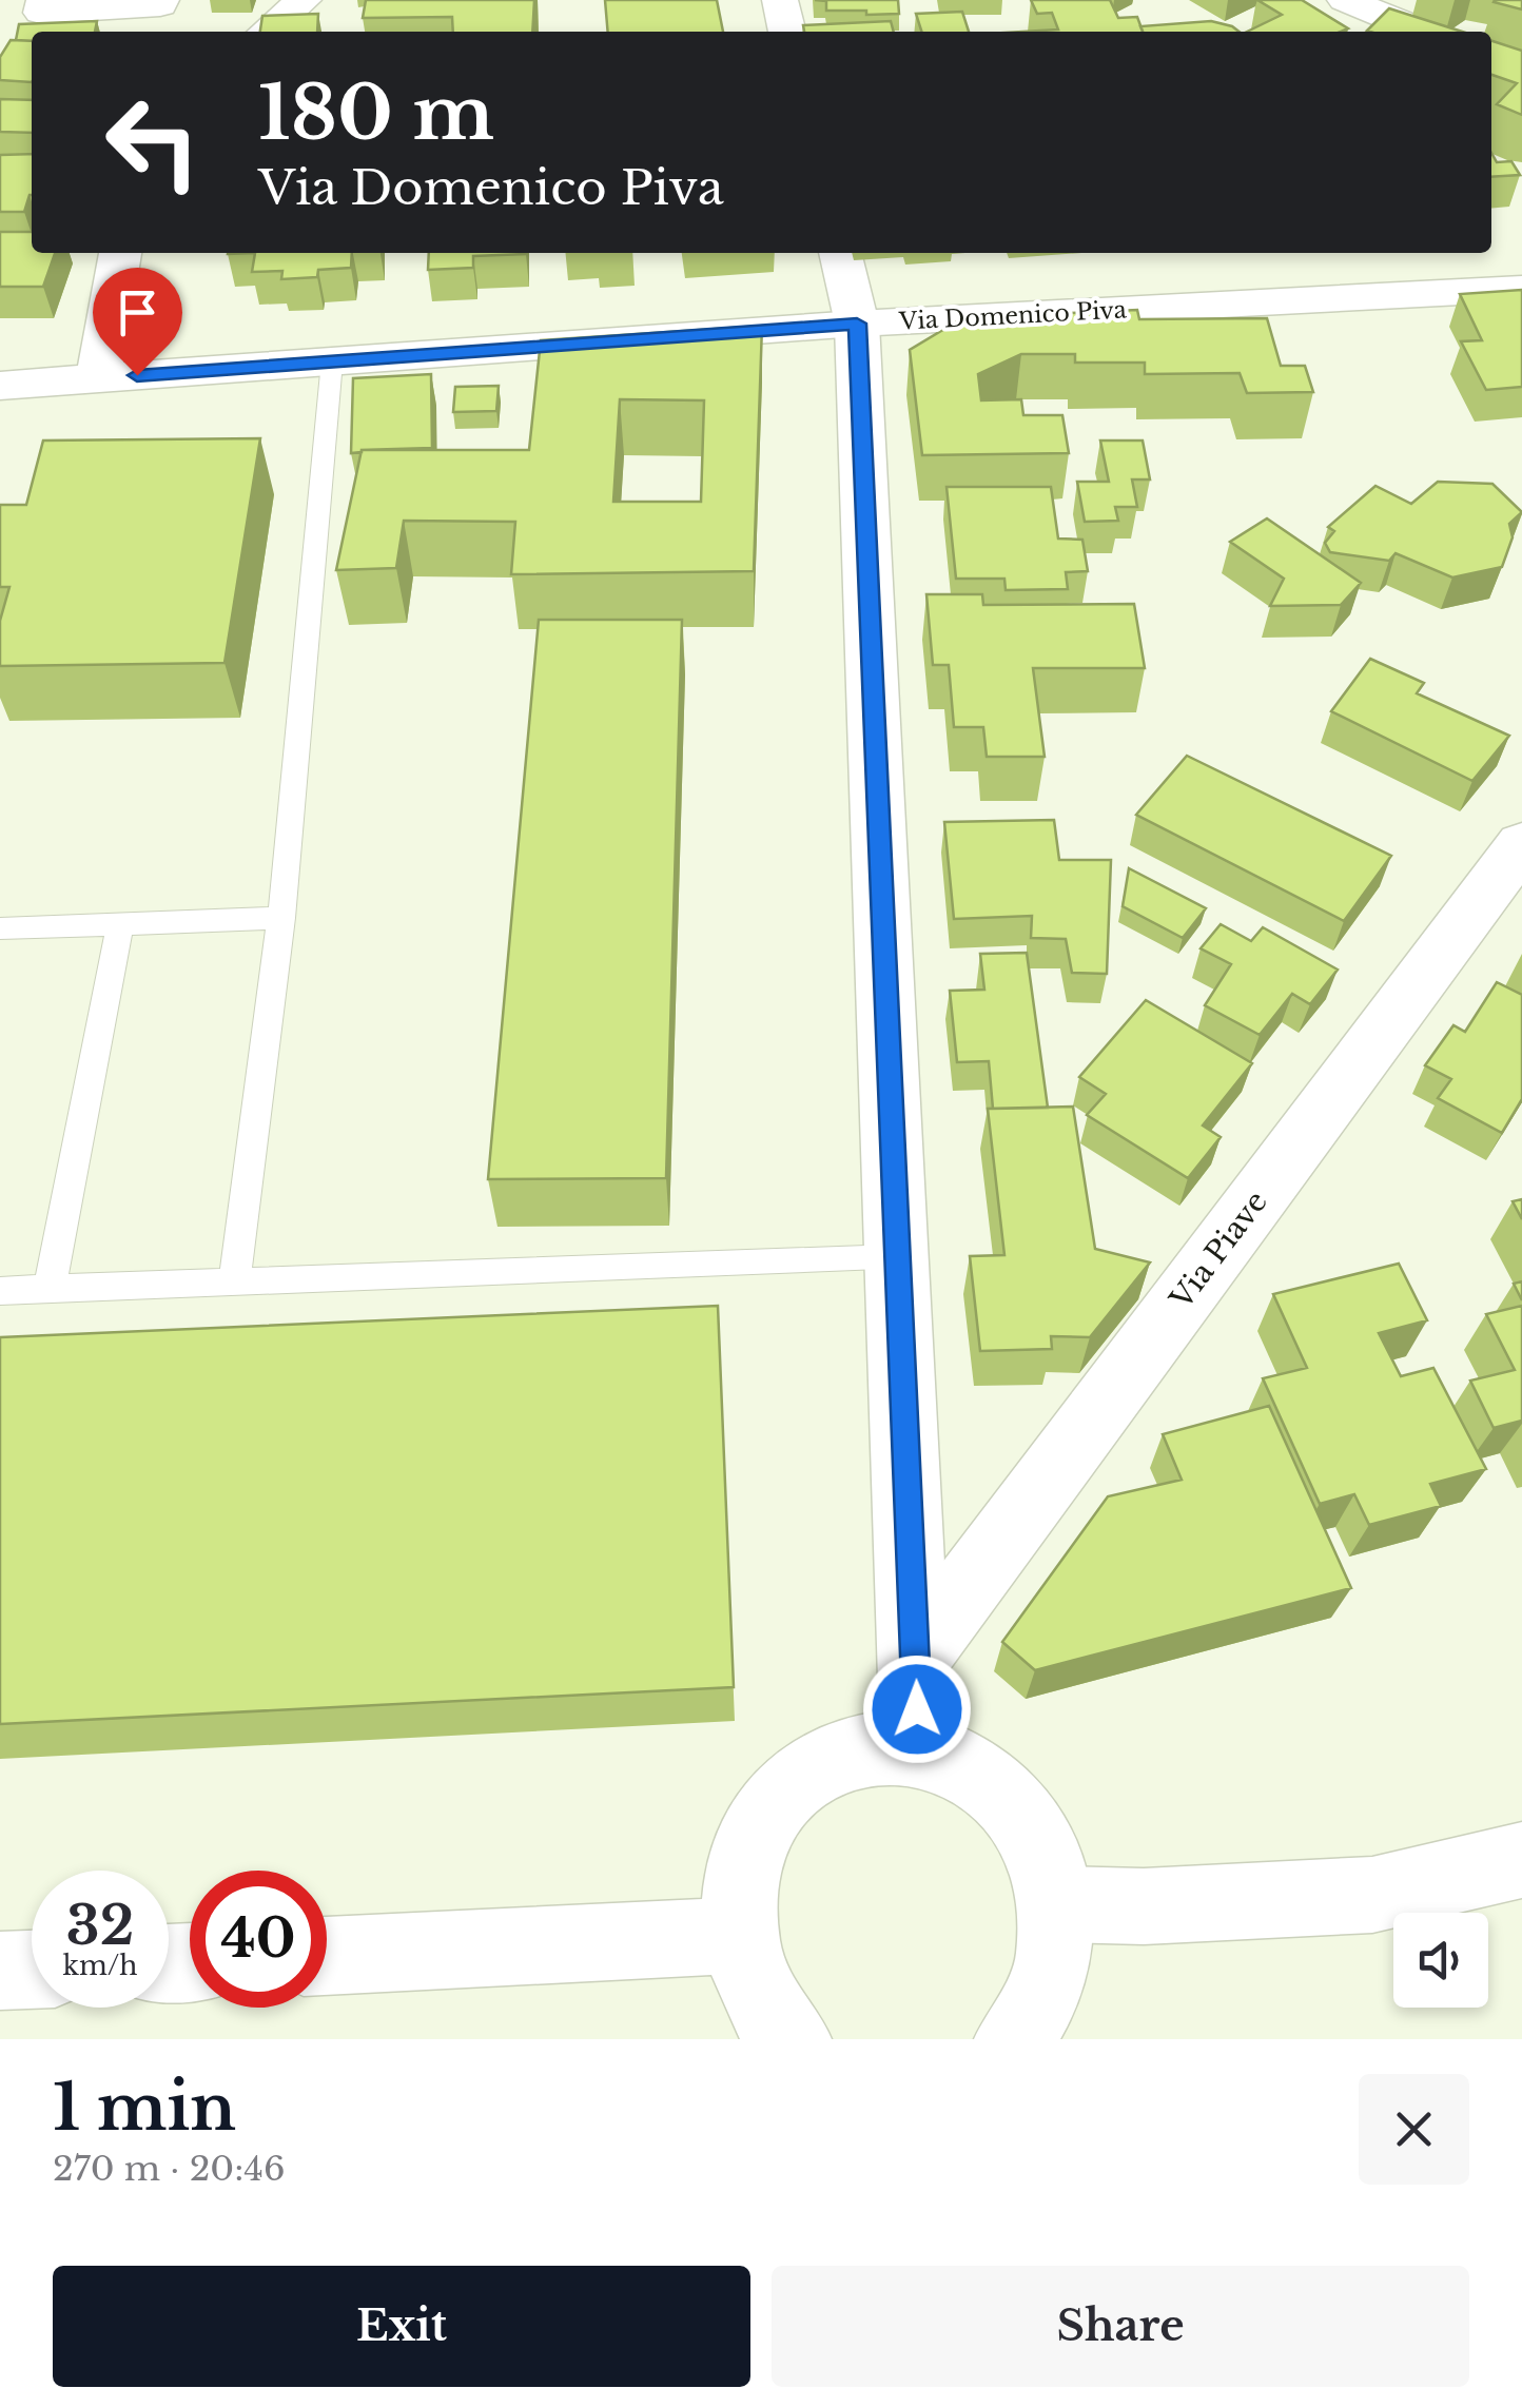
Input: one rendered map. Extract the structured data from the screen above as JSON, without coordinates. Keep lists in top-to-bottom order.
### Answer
{
  "streets": {
    "street": ["Via Domenico Piva", "Via Piave"]
  },
  "page": {
    "turn": ["180 m", "Via Domenico Piva"],
    "speed": "32 km/h",
    "limit": "40",
    "heading": ["1 min", "270 m · 20:46"],
    "buttons": ["Exit", "Share"]
  }
}
